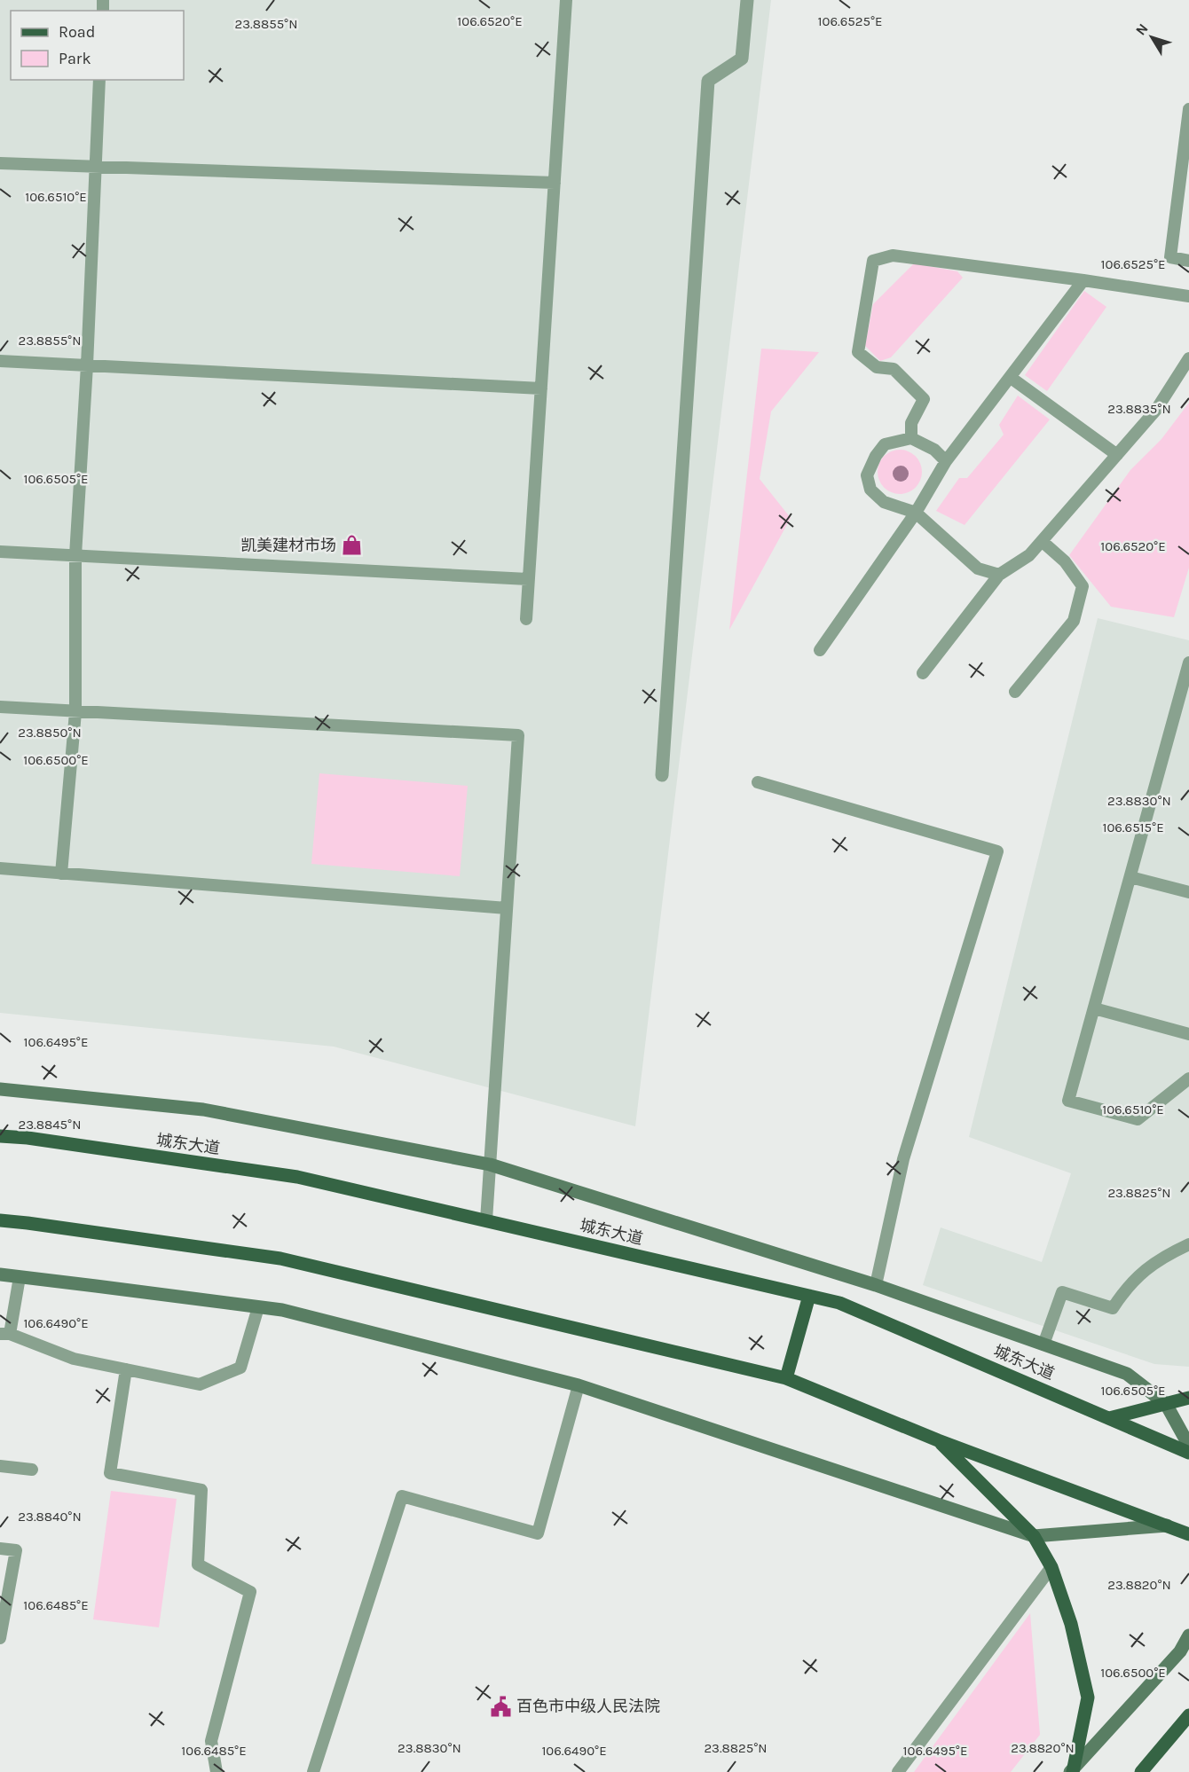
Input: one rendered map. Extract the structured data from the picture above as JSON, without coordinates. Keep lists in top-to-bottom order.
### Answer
{
  "streets": {
    "main road": ["城东大道"]
  },
  "places": {
    "shop": ["凯美建材市场"],
    "public building": ["百色市中级人民法院"]
  },
  "legend": ["Road", "Park"],
  "north": "top left",
  "coordinates": [
    "106.6520°E",
    "106.6525°E",
    "23.8855°N",
    "106.6510°E",
    "23.8835°N",
    "106.6505°E",
    "23.8850°N",
    "106.6500°E",
    "23.8830°N",
    "106.6515°E",
    "106.6495°E",
    "23.8845°N",
    "23.8825°N",
    "106.6490°E",
    "23.8840°N",
    "23.8820°N",
    "106.6485°E"
  ]
}
